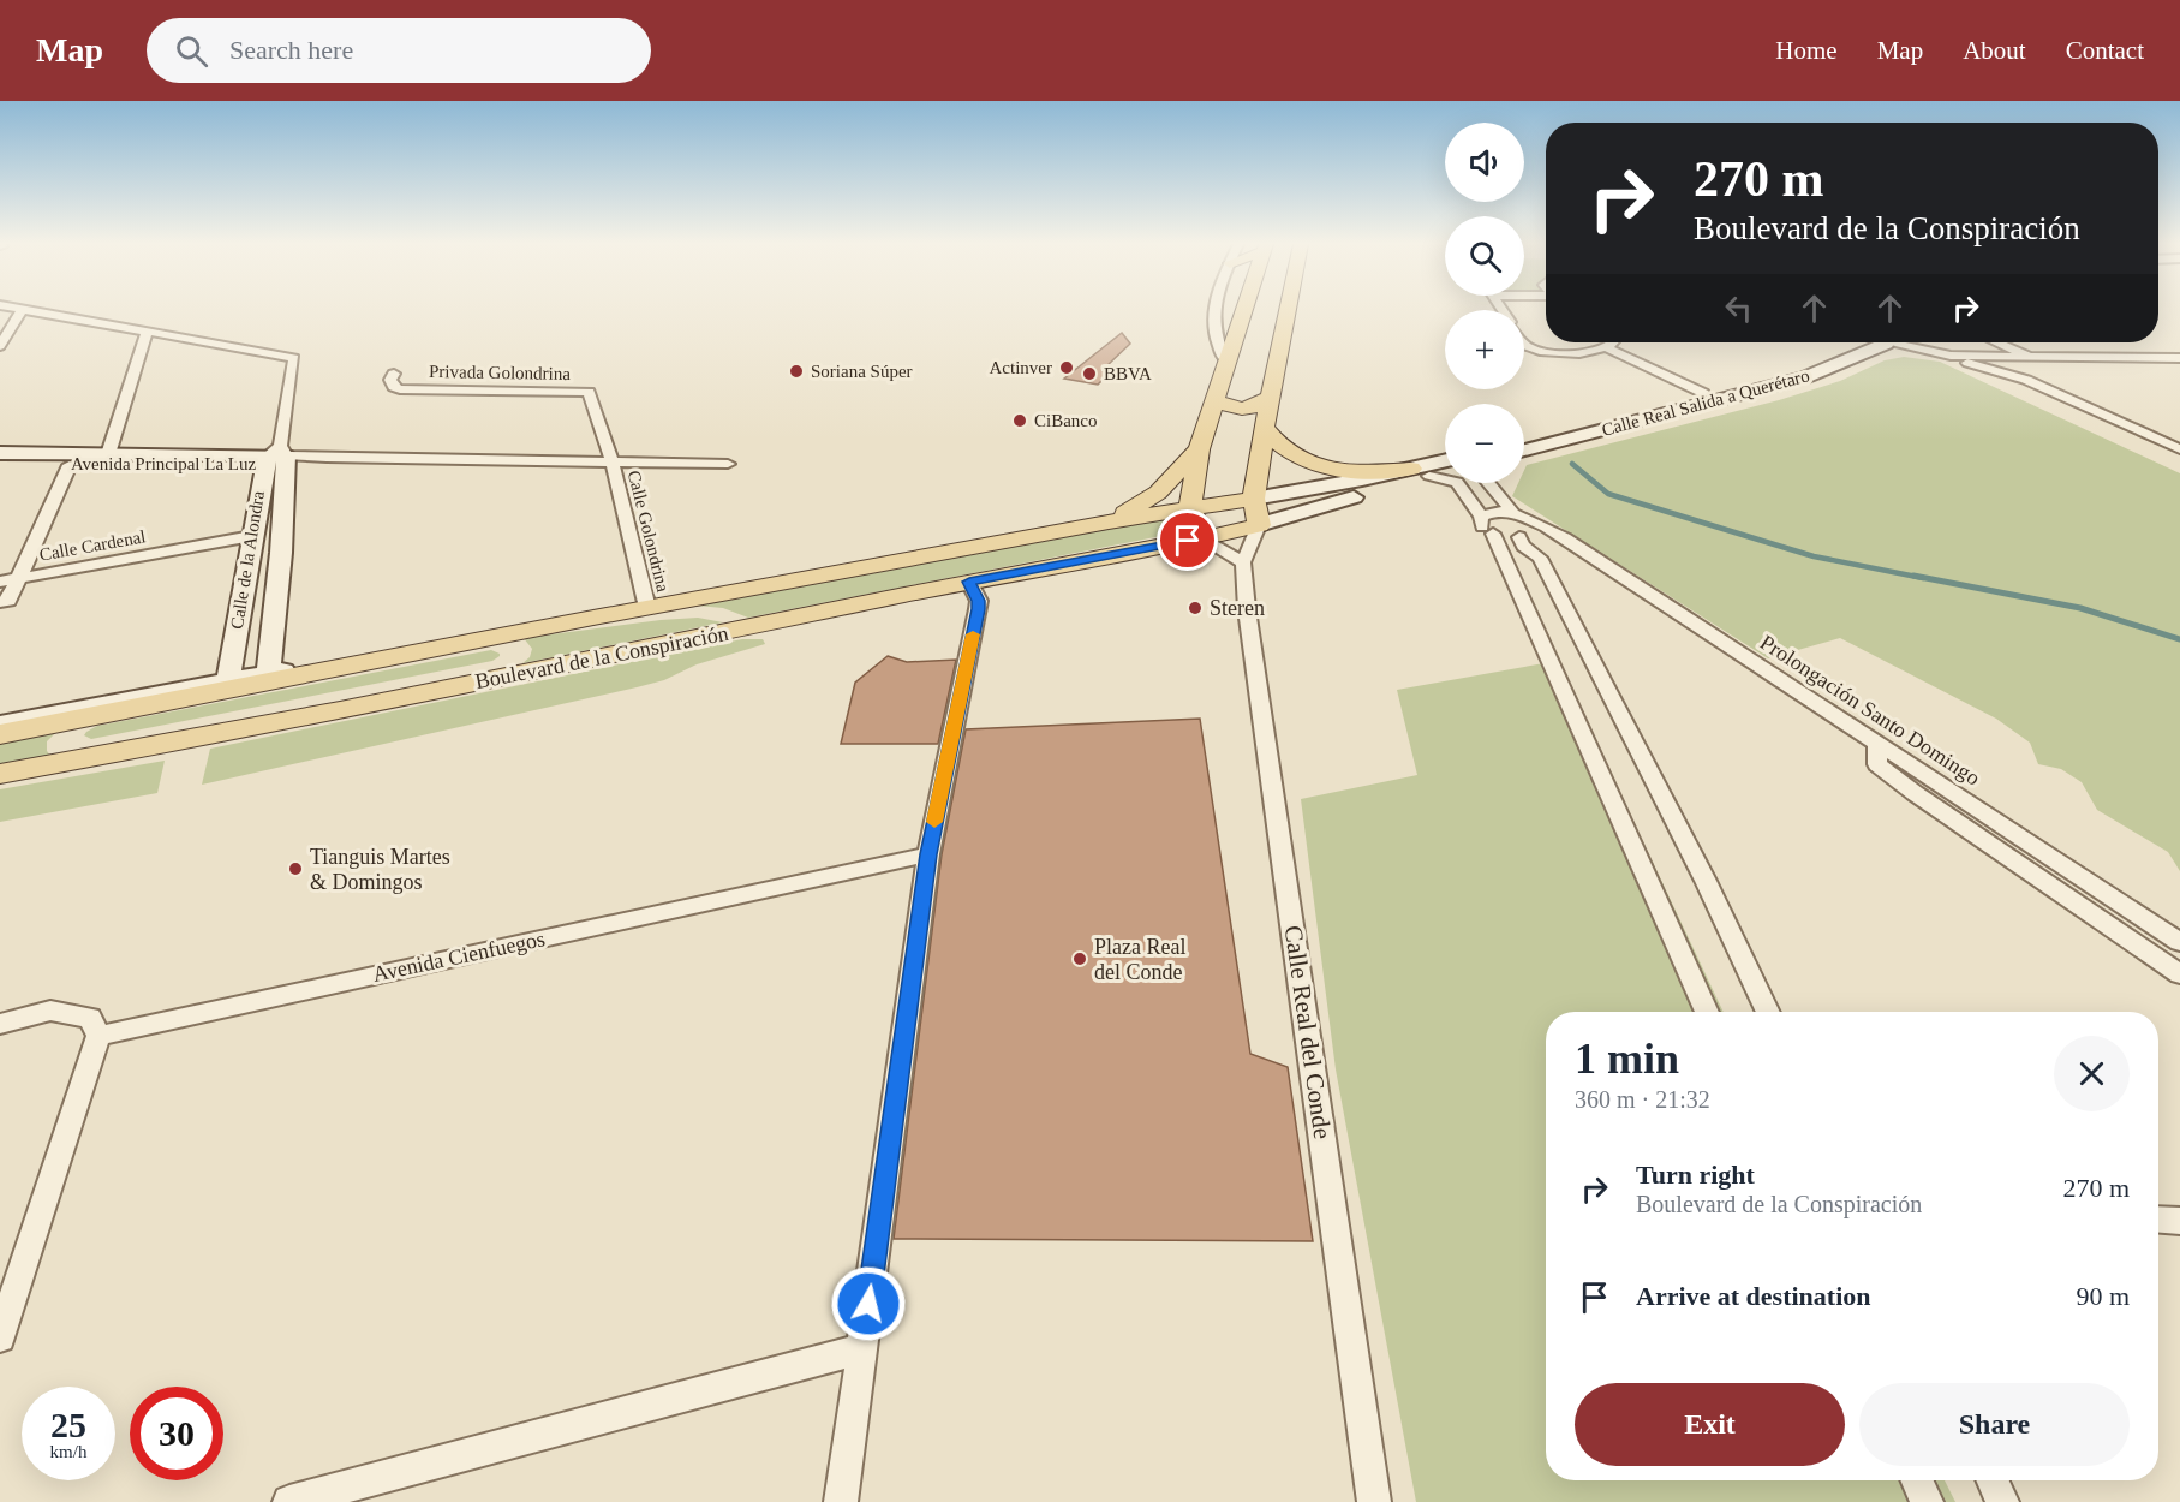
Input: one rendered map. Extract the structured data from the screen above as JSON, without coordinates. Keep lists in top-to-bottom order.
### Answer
{
  "streets": {
    "main road": ["Boulevard de la Conspiración"],
    "street": [
      "Privada Golondrina",
      "Calle Real Salida a Querétaro",
      "Avenida Principal La Luz",
      "Calle Golondrina",
      "Calle Cardenal",
      "Calle de la Alondra",
      "Prolongación Santo Domingo",
      "Avenida Cienfuegos",
      "Calle Real del Conde"
    ]
  },
  "crossings": [
    ["Privada Golondrina", "Avenida Principal La Luz"],
    ["Privada Golondrina", "Calle Golondrina"],
    ["Avenida Principal La Luz", "Calle Golondrina"],
    ["Avenida Principal La Luz", "Calle Cardenal"],
    ["Avenida Principal La Luz", "Calle de la Alondra"],
    ["Calle Golondrina", "Boulevard de la Conspiración"],
    ["Calle Cardenal", "Calle de la Alondra"],
    ["Boulevard de la Conspiración", "Calle Real del Conde"]
  ],
  "places": [
    "Actinver",
    "Soriana Súper",
    "BBVA",
    "CiBanco",
    "Steren",
    "Tianguis Martes & Domingos",
    "Plaza Real del Conde"
  ],
  "page": {
    "header": "Map",
    "search": "Search here",
    "nav": [
      "Home",
      "Map",
      "About",
      "Contact"
    ],
    "map_buttons": ["+", "−"],
    "turn": ["270 m", "Boulevard de la Conspiración"],
    "heading": ["1 min", "360 m · 21:32"],
    "list": [
      {
        "name": "Turn right",
        "note": "Boulevard de la Conspiración",
        "value": "270 m"
      },
      {
        "name": "Arrive at destination",
        "value": "90 m"
      }
    ],
    "buttons": ["Exit", "Share"],
    "speed": "25 km/h",
    "limit": "30"
  }
}
